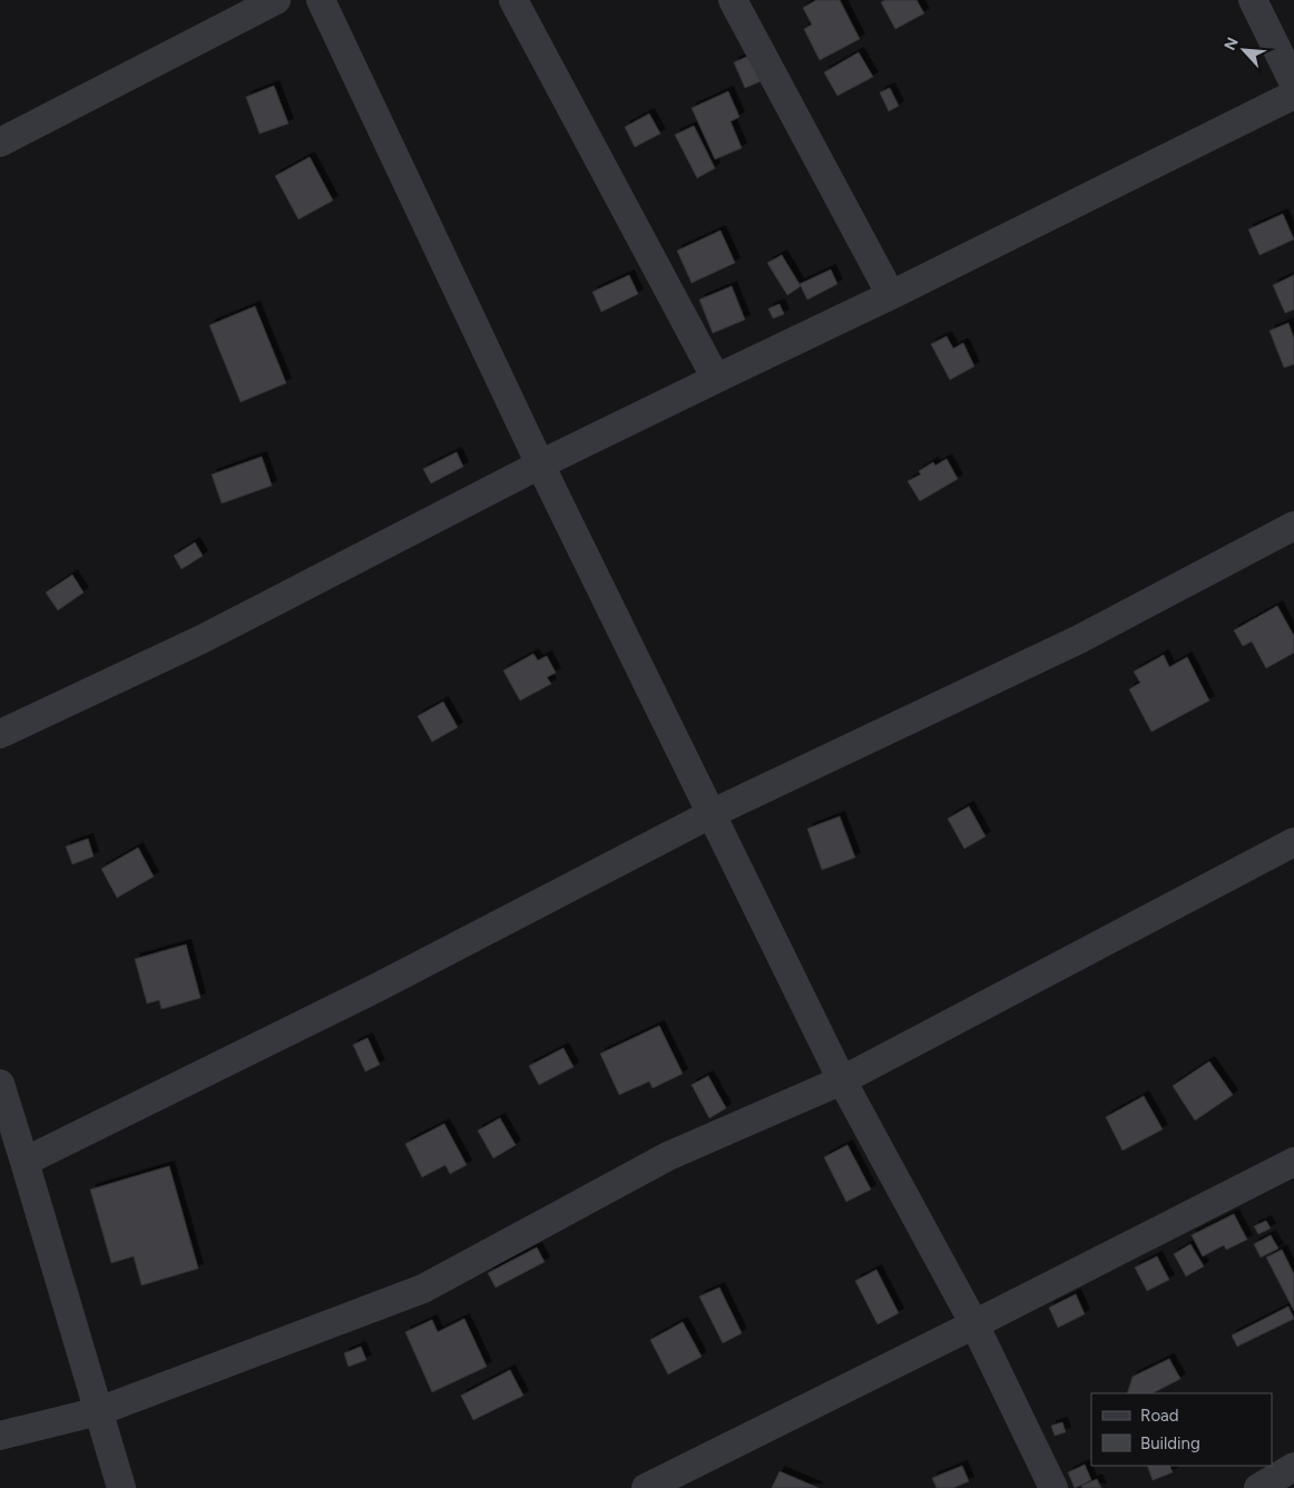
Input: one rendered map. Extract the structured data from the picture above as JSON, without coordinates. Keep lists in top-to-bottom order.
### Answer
{
  "legend": ["Road", "Building"],
  "north": "top left"
}
